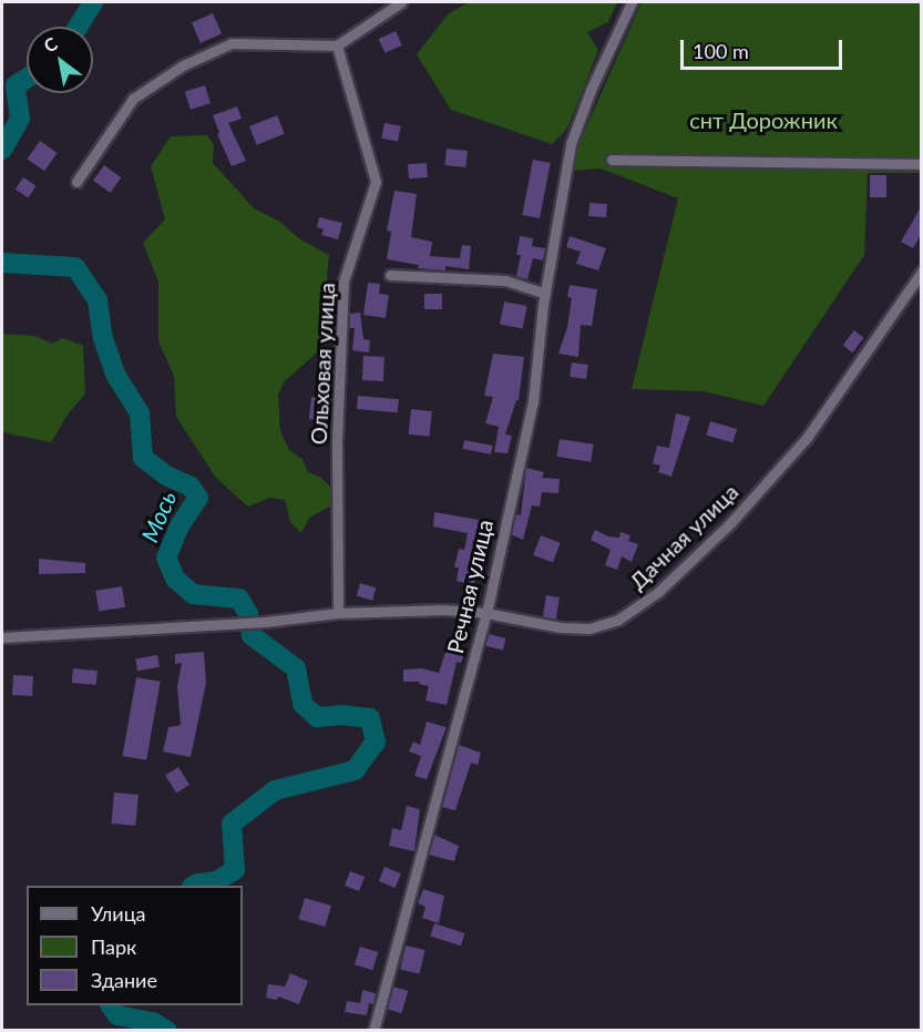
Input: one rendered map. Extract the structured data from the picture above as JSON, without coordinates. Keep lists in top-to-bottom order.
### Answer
{
  "streets": {
    "street": ["Ольховая улица", "Дачная улица", "Речная улица"]
  },
  "crossings": [
    ["Ольховая улица", "Дачная улица"],
    ["Дачная улица", "Речная улица"]
  ],
  "water": ["Мось"],
  "parks": ["снт Дорожник"],
  "legend": ["Улица", "Парк", "Здание"],
  "scale_bar": "100 m",
  "north": "top left"
}
